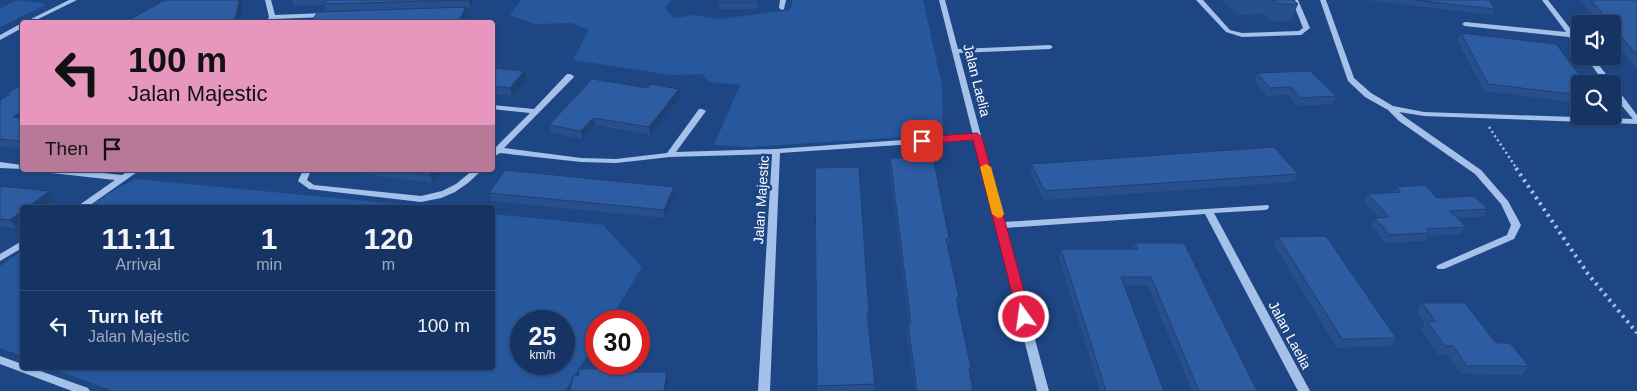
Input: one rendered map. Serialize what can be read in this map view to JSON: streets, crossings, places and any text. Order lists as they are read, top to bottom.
{
  "streets": {
    "street": ["Jalan Laelia", "Jalan Majestic"]
  },
  "crossings": [
    ["Jalan Laelia", "Jalan Majestic"]
  ],
  "page": {
    "turn": ["100 m", "Jalan Majestic"],
    "then": "Then",
    "eta": [
      "11:11",
      "Arrival",
      "1",
      "min",
      "120",
      "m"
    ],
    "list": [
      {
        "name": "Turn left",
        "note": "Jalan Majestic",
        "value": "100 m"
      }
    ],
    "speed": "25 km/h",
    "limit": "30"
  }
}
